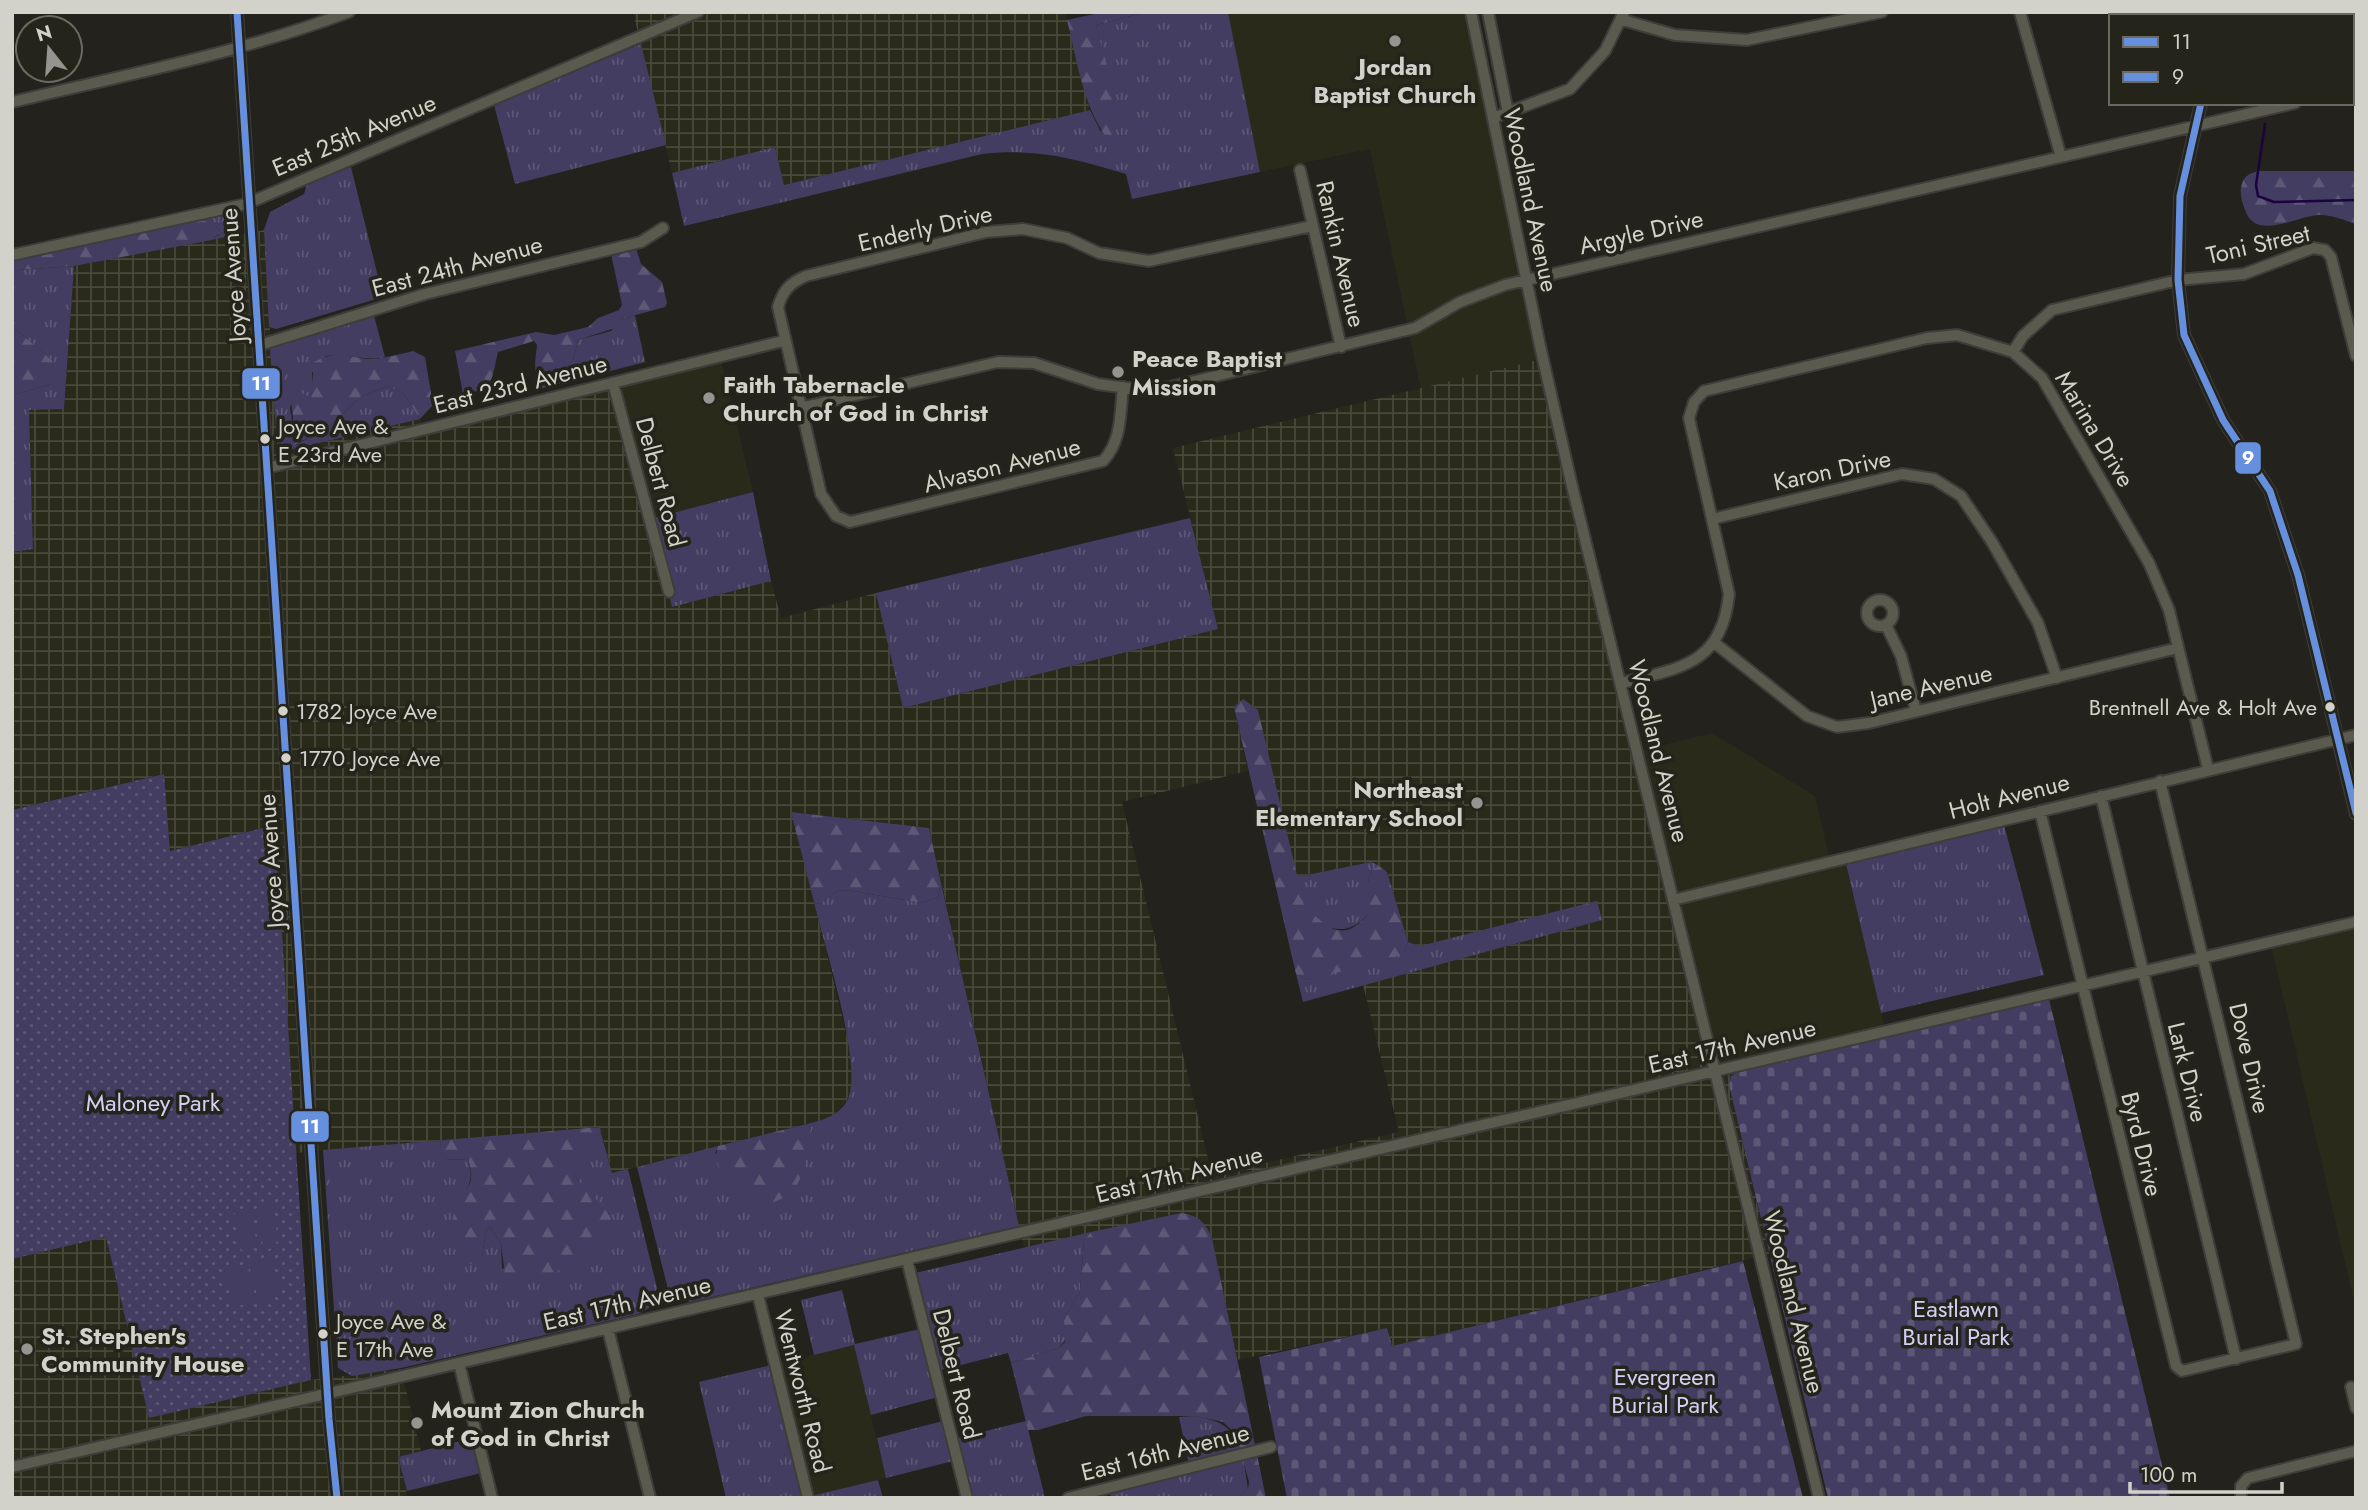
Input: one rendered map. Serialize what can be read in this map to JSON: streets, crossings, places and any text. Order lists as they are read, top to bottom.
{
  "streets": {
    "street": [
      "East 25th Avenue",
      "Woodland Avenue",
      "Enderly Drive",
      "Argyle Drive",
      "Toni Street",
      "Rankin Avenue",
      "East 24th Avenue",
      "Joyce Avenue",
      "East 23rd Avenue",
      "Marina Drive",
      "Alvason Avenue",
      "Karon Drive",
      "Delbert Road",
      "Jane Avenue",
      "Holt Avenue",
      "East 17th Avenue",
      "Dove Drive",
      "Lark Drive",
      "Byrd Drive",
      "Wentworth Road",
      "East 16th Avenue"
    ]
  },
  "crossings": [
    ["East 25th Avenue", "Joyce Avenue"],
    ["Woodland Avenue", "Argyle Drive"],
    ["Woodland Avenue", "Holt Avenue"],
    ["Woodland Avenue", "East 17th Avenue"],
    ["Enderly Drive", "Rankin Avenue"],
    ["Enderly Drive", "East 23rd Avenue"],
    ["Argyle Drive", "Rankin Avenue"],
    ["Argyle Drive", "Alvason Avenue"],
    ["Toni Street", "Marina Drive"],
    ["East 24th Avenue", "Joyce Avenue"],
    ["Joyce Avenue", "East 23rd Avenue"],
    ["Joyce Avenue", "East 17th Avenue"],
    ["East 23rd Avenue", "Delbert Road"],
    ["Marina Drive", "Karon Drive"],
    ["Marina Drive", "Jane Avenue"],
    ["Marina Drive", "Holt Avenue"],
    ["Karon Drive", "Jane Avenue"],
    ["Delbert Road", "East 17th Avenue"],
    ["Holt Avenue", "Dove Drive"],
    ["Holt Avenue", "Lark Drive"],
    ["Holt Avenue", "Byrd Drive"],
    ["East 17th Avenue", "Dove Drive"],
    ["East 17th Avenue", "Lark Drive"],
    ["East 17th Avenue", "Byrd Drive"],
    ["East 17th Avenue", "Wentworth Road"],
    ["Dove Drive", "Byrd Drive"],
    ["Lark Drive", "Byrd Drive"]
  ],
  "parks": ["Maloney Park", "Eastlawn Burial Park", "Evergreen Burial Park"],
  "places": [
    "Jordan Baptist Church",
    "Peace Baptist Mission",
    "Faith Tabernacle Church of God in Christ",
    "Joyce Ave & E 23rd Ave",
    "Brentnell Ave & Holt Ave",
    "1782 Joyce Ave",
    "1770 Joyce Ave",
    "Northeast Elementary School",
    "Joyce Ave & E 17th Ave",
    "St. Stephen's Community House",
    "Mount Zion Church of God in Christ"
  ],
  "lines": ["transit line 11", "transit line 9"],
  "legend": ["11", "9"],
  "scale_bar": "100 m",
  "north": "top"
}
